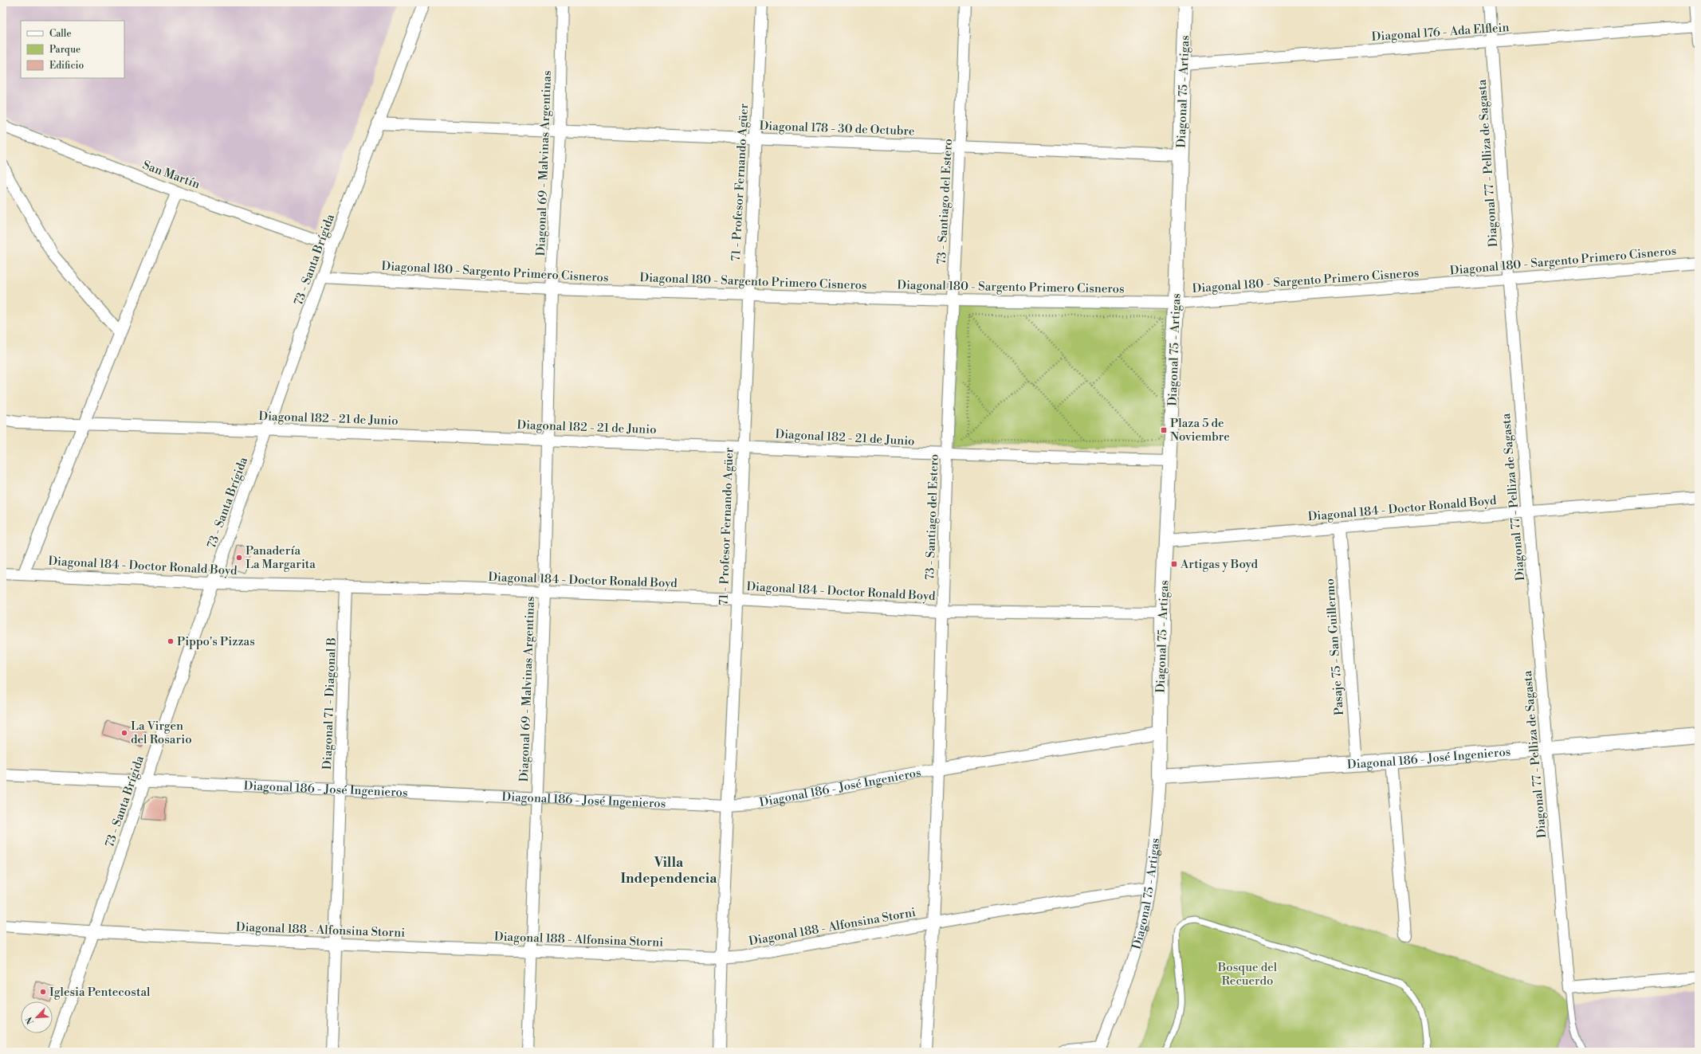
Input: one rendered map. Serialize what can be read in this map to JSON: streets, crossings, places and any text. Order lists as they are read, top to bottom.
{
  "streets": {
    "street": [
      "Diagonal 176 - Ada Elflein",
      "Diagonal 75 - Artigas",
      "Diagonal 178 - 30 de Octubre",
      "Diagonal 69 - Malvinas Argentinas",
      "Diagonal 77 - Pelliza de Sagasta",
      "San Martín",
      "71 - Profesor Fernando Agüer",
      "73 - Santiago del Estero",
      "73 - Santa Brígida",
      "Diagonal 180 - Sargento Primero Cisneros",
      "Diagonal 182 - 21 de Junio",
      "Diagonal 184 - Doctor Ronald Boyd",
      "Pasaje 75 - San Guillermo",
      "Diagonal 71 - Diagonal B",
      "Diagonal 186 - José Ingenieros",
      "Diagonal 188 - Alfonsina Storni"
    ]
  },
  "crossings": [
    ["Diagonal 176 - Ada Elflein", "Diagonal 75 - Artigas"],
    ["Diagonal 176 - Ada Elflein", "Diagonal 77 - Pelliza de Sagasta"],
    ["Diagonal 75 - Artigas", "Diagonal 178 - 30 de Octubre"],
    ["Diagonal 75 - Artigas", "Diagonal 180 - Sargento Primero Cisneros"],
    ["Diagonal 75 - Artigas", "Diagonal 182 - 21 de Junio"],
    ["Diagonal 75 - Artigas", "Diagonal 184 - Doctor Ronald Boyd"],
    ["Diagonal 75 - Artigas", "Diagonal 186 - José Ingenieros"],
    ["Diagonal 75 - Artigas", "Diagonal 188 - Alfonsina Storni"],
    ["Diagonal 178 - 30 de Octubre", "Diagonal 69 - Malvinas Argentinas"],
    ["Diagonal 178 - 30 de Octubre", "71 - Profesor Fernando Agüer"],
    ["Diagonal 178 - 30 de Octubre", "73 - Santiago del Estero"],
    ["Diagonal 178 - 30 de Octubre", "73 - Santa Brígida"],
    ["Diagonal 69 - Malvinas Argentinas", "Diagonal 180 - Sargento Primero Cisneros"],
    ["Diagonal 69 - Malvinas Argentinas", "Diagonal 182 - 21 de Junio"],
    ["Diagonal 69 - Malvinas Argentinas", "Diagonal 184 - Doctor Ronald Boyd"],
    ["Diagonal 69 - Malvinas Argentinas", "Diagonal 186 - José Ingenieros"],
    ["Diagonal 69 - Malvinas Argentinas", "Diagonal 188 - Alfonsina Storni"],
    ["Diagonal 77 - Pelliza de Sagasta", "Diagonal 180 - Sargento Primero Cisneros"],
    ["Diagonal 77 - Pelliza de Sagasta", "Diagonal 184 - Doctor Ronald Boyd"],
    ["Diagonal 77 - Pelliza de Sagasta", "Diagonal 186 - José Ingenieros"],
    ["San Martín", "73 - Santa Brígida"],
    ["71 - Profesor Fernando Agüer", "Diagonal 180 - Sargento Primero Cisneros"],
    ["71 - Profesor Fernando Agüer", "Diagonal 182 - 21 de Junio"],
    ["71 - Profesor Fernando Agüer", "Diagonal 184 - Doctor Ronald Boyd"],
    ["71 - Profesor Fernando Agüer", "Diagonal 186 - José Ingenieros"],
    ["71 - Profesor Fernando Agüer", "Diagonal 188 - Alfonsina Storni"],
    ["73 - Santiago del Estero", "Diagonal 180 - Sargento Primero Cisneros"],
    ["73 - Santiago del Estero", "Diagonal 182 - 21 de Junio"],
    ["73 - Santiago del Estero", "Diagonal 184 - Doctor Ronald Boyd"],
    ["73 - Santiago del Estero", "Diagonal 186 - José Ingenieros"],
    ["73 - Santiago del Estero", "Diagonal 188 - Alfonsina Storni"],
    ["73 - Santa Brígida", "Diagonal 180 - Sargento Primero Cisneros"],
    ["73 - Santa Brígida", "Diagonal 182 - 21 de Junio"],
    ["73 - Santa Brígida", "Diagonal 184 - Doctor Ronald Boyd"],
    ["73 - Santa Brígida", "Diagonal 186 - José Ingenieros"],
    ["73 - Santa Brígida", "Diagonal 188 - Alfonsina Storni"],
    ["Diagonal 184 - Doctor Ronald Boyd", "Pasaje 75 - San Guillermo"],
    ["Diagonal 184 - Doctor Ronald Boyd", "Diagonal 71 - Diagonal B"],
    ["Pasaje 75 - San Guillermo", "Diagonal 186 - José Ingenieros"],
    ["Diagonal 71 - Diagonal B", "Diagonal 186 - José Ingenieros"],
    ["Diagonal 71 - Diagonal B", "Diagonal 188 - Alfonsina Storni"]
  ],
  "districts": ["Villa Independencia"],
  "parks": ["Bosque del Recuerdo"],
  "places": {
    "transit": ["Plaza 5 de Noviembre", "Artigas y Boyd"],
    "other": [
      "Panadería La Margarita",
      "Pippo's Pizzas",
      "La Virgen del Rosario",
      "Iglesia Pentecostal"
    ]
  },
  "legend": ["Calle", "Parque", "Edificio"],
  "north": "bottom left"
}
